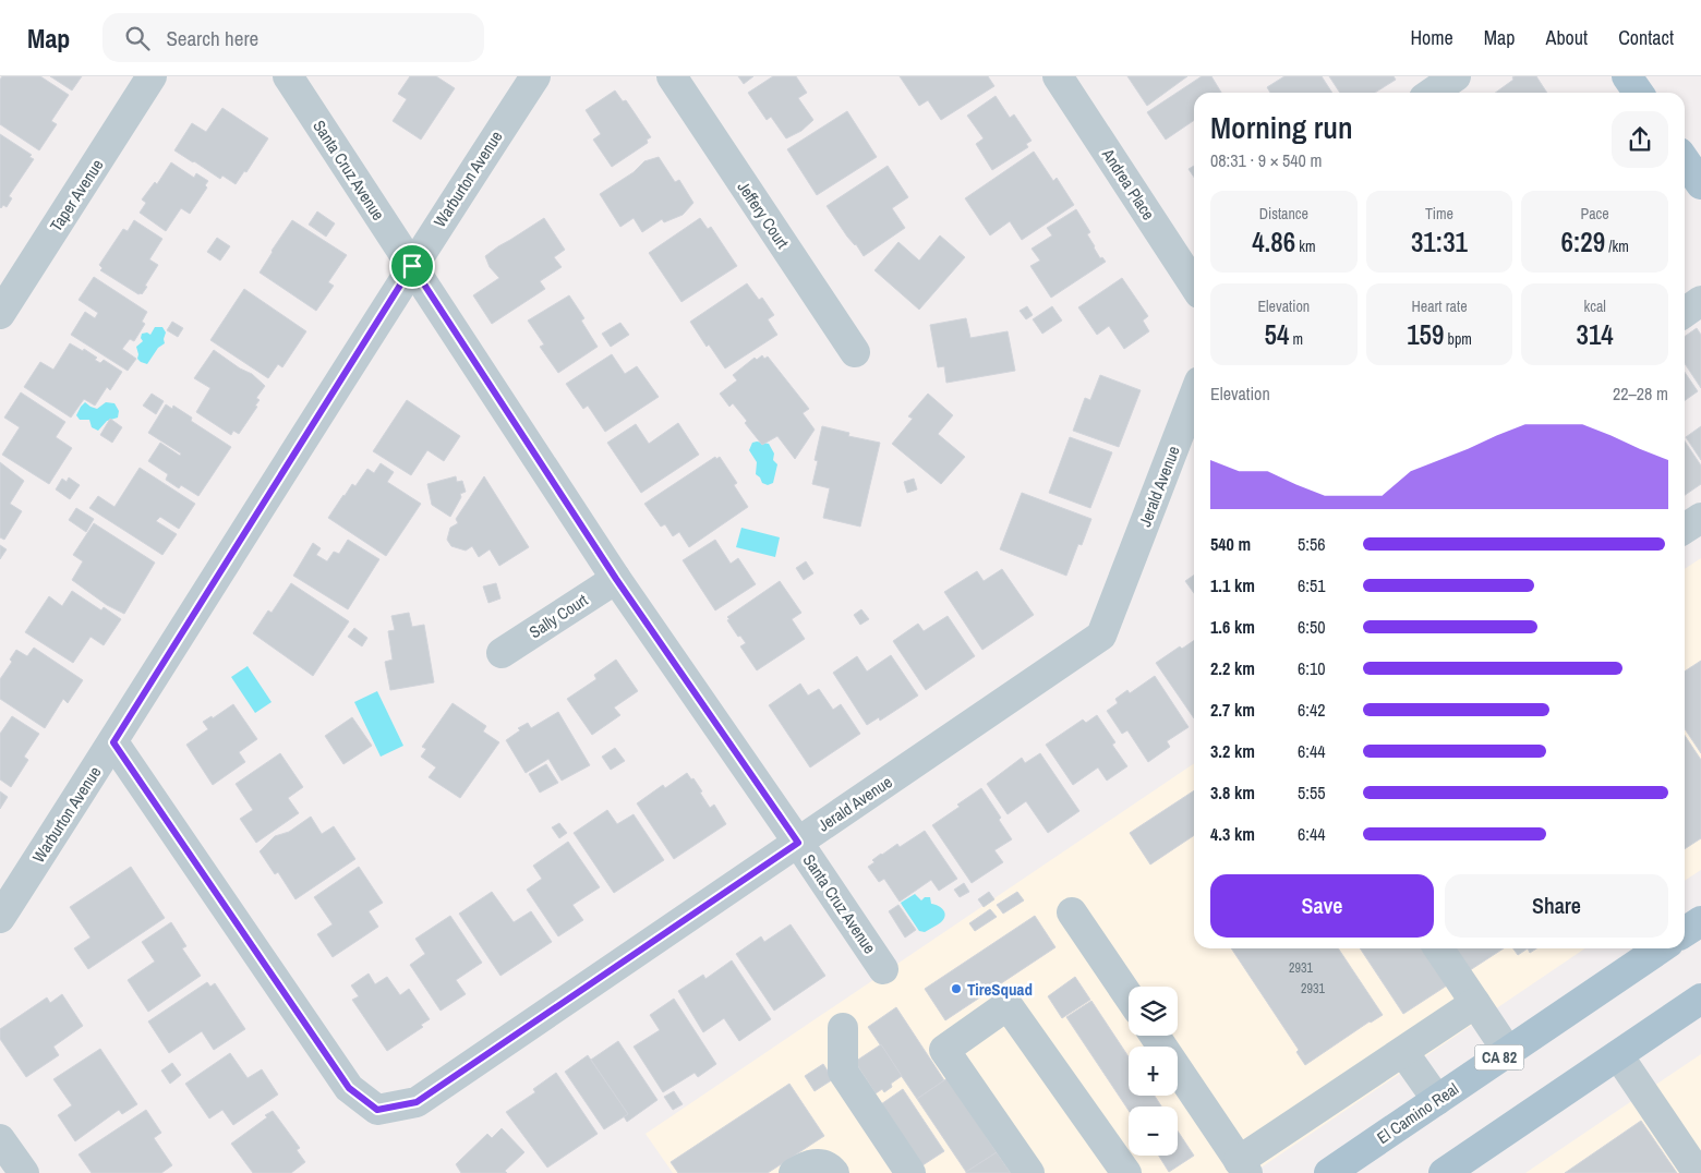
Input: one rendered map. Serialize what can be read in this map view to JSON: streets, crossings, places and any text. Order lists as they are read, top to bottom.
{
  "streets": {
    "main road": ["CA 82", "El Camino Real"],
    "street": [
      "Santa Cruz Avenue",
      "Warburton Avenue",
      "Andrea Place",
      "Taper Avenue",
      "Jeffery Court",
      "Jerald Avenue",
      "Sally Court"
    ]
  },
  "crossings": [
    ["Santa Cruz Avenue", "Warburton Avenue"],
    ["Santa Cruz Avenue", "Jerald Avenue"],
    ["Santa Cruz Avenue", "Sally Court"],
    ["Warburton Avenue", "Jerald Avenue"]
  ],
  "places": ["TireSquad"],
  "house_numbers": ["2931", "2931"],
  "page": {
    "header": "Map",
    "search": "Search here",
    "nav": [
      "Home",
      "Map",
      "About",
      "Contact"
    ],
    "heading": ["Morning run", "08:31 · 9 × 540 m"],
    "stats": [
      ["Distance", "4.86 km"],
      ["Time", "31:31"],
      ["Pace", "6:29 /km"],
      ["Elevation", "54 m"],
      ["Heart rate", "159 bpm"],
      ["kcal", "314"]
    ],
    "chart": ["Elevation", "22–28 m"],
    "list": [
      {
        "name": "540 m",
        "note": "5:56"
      },
      {
        "name": "1.1 km",
        "note": "6:51"
      },
      {
        "name": "1.6 km",
        "note": "6:50"
      },
      {
        "name": "2.2 km",
        "note": "6:10"
      },
      {
        "name": "2.7 km",
        "note": "6:42"
      },
      {
        "name": "3.2 km",
        "note": "6:44"
      },
      {
        "name": "3.8 km",
        "note": "5:55"
      },
      {
        "name": "4.3 km",
        "note": "6:44"
      }
    ],
    "buttons": ["Save", "Share"],
    "map_buttons": ["+", "−"]
  }
}
